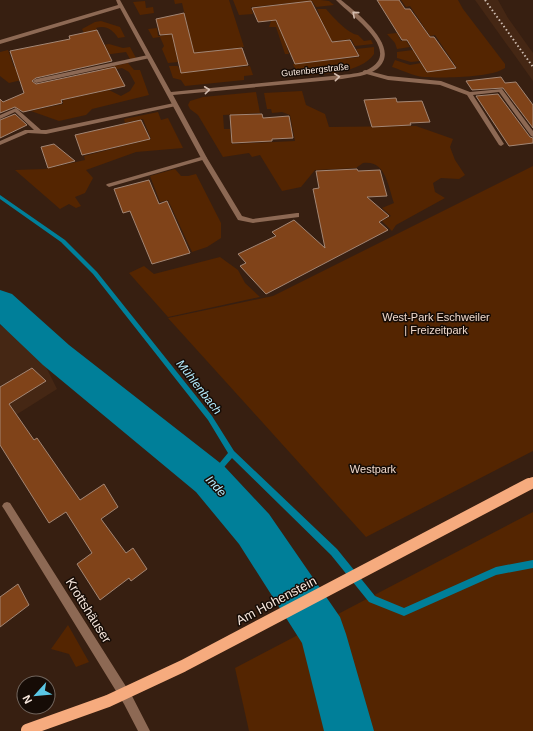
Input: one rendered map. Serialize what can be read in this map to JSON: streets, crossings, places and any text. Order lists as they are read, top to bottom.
{
  "streets": {
    "main road": ["Am Hohenstein"],
    "street": ["Gutenbergstraße", "Krottshäuser"]
  },
  "water": ["Mühlenbach", "Inde"],
  "parks": ["West-Park Eschweiler | Freizeitpark", "Westpark"],
  "north": "bottom left"
}
